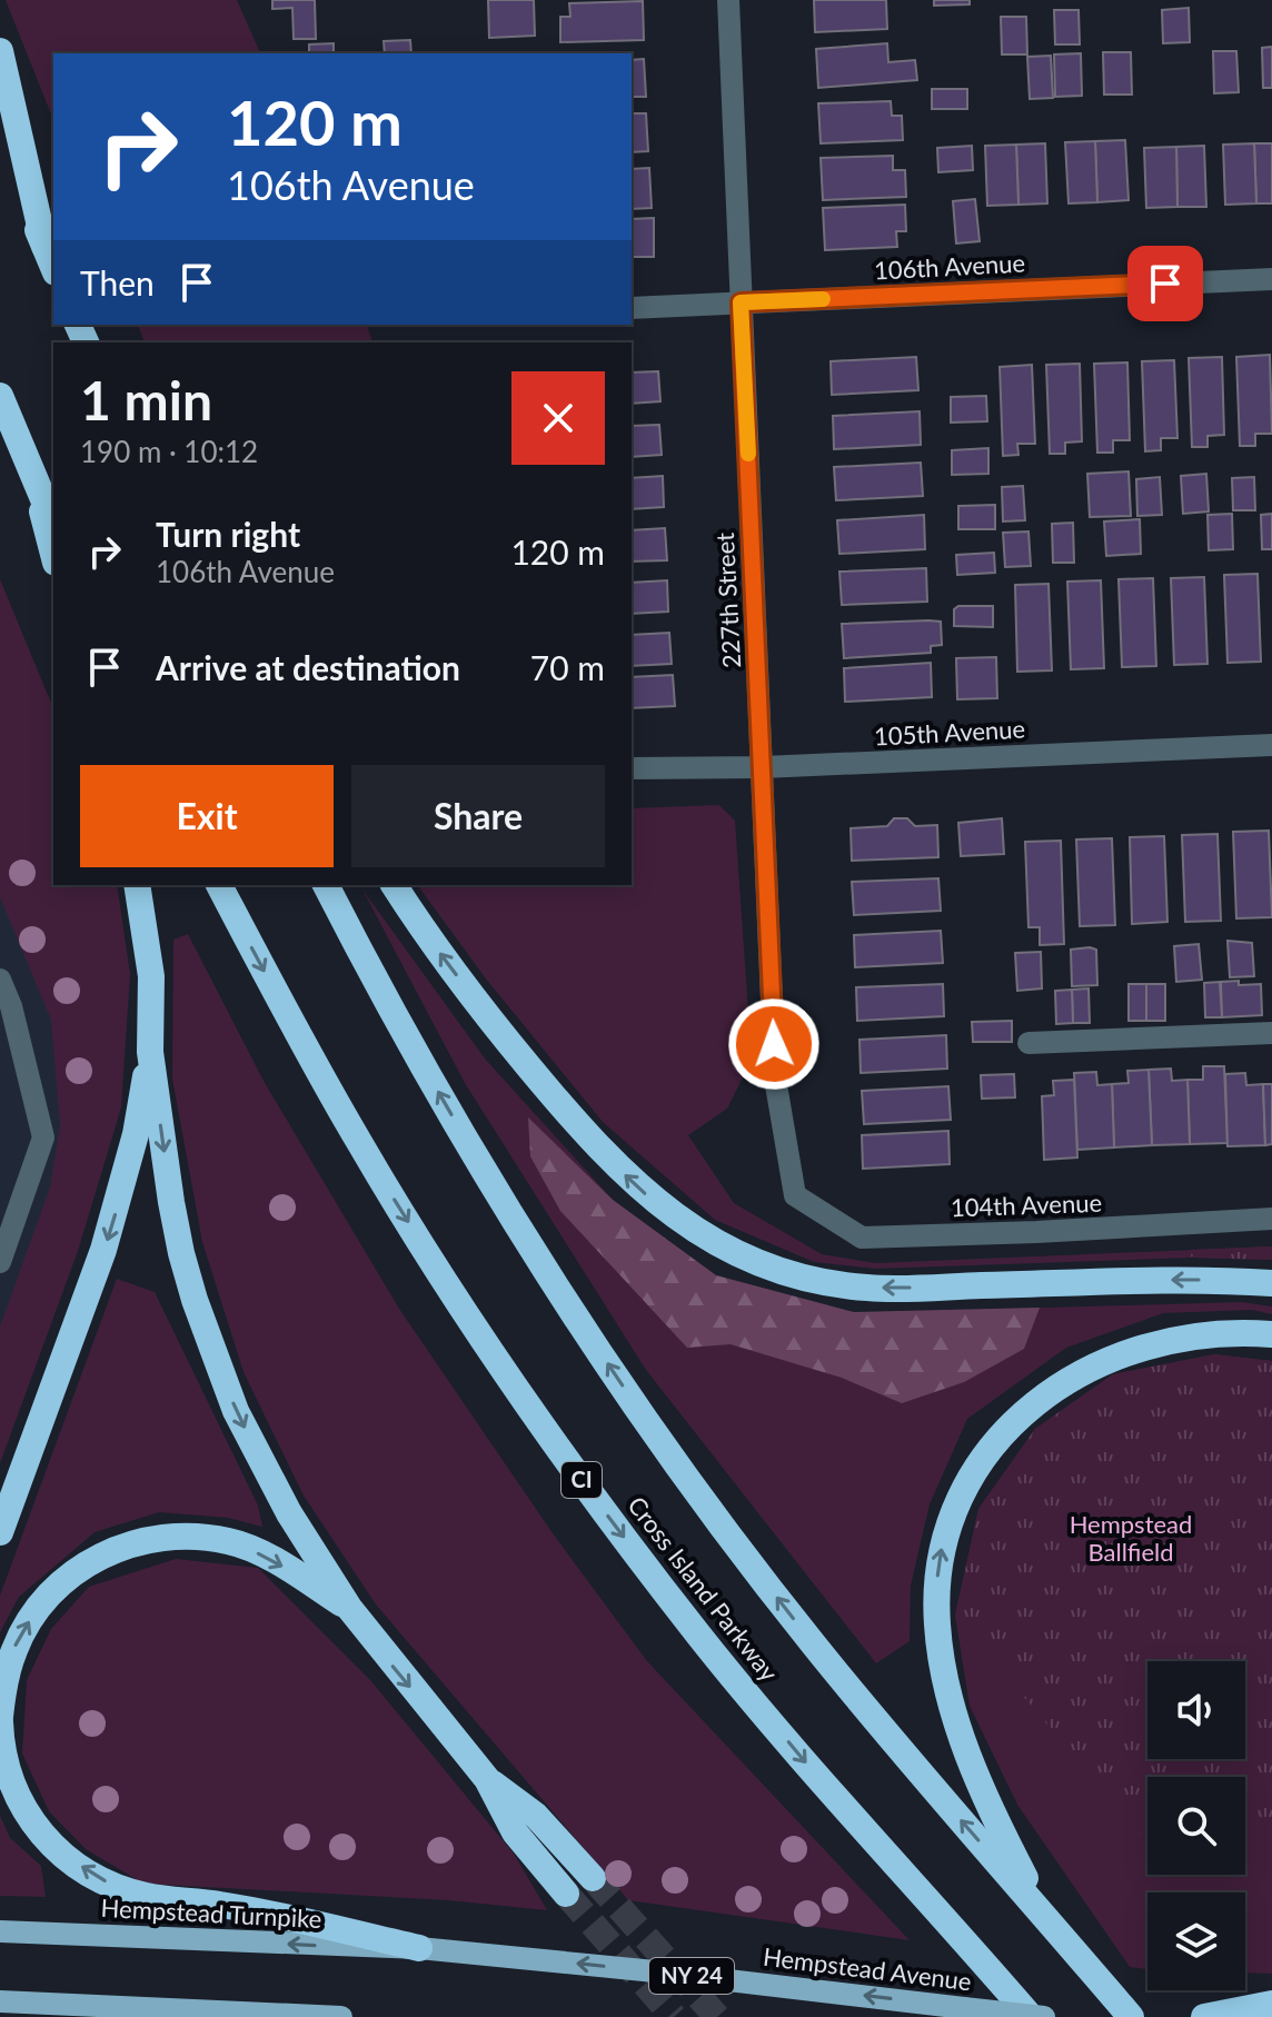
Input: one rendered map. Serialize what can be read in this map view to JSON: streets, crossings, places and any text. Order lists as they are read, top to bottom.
{
  "streets": {
    "highway": ["CI", "Cross Island Parkway"],
    "main road": ["Hempstead Turnpike", "Hempstead Avenue", "NY 24"],
    "street": [
      "106th Avenue",
      "227th Street",
      "105th Avenue",
      "104th Avenue"
    ]
  },
  "crossings": [
    ["106th Avenue", "227th Street"],
    ["227th Street", "105th Avenue"],
    ["227th Street", "104th Avenue"],
    ["Hempstead Turnpike", "Hempstead Avenue"]
  ],
  "one_way": ["Hempstead Avenue"],
  "parks": ["Hempstead Ballfield"],
  "page": {
    "turn": ["120 m", "106th Avenue"],
    "then": "Then",
    "heading": ["1 min", "190 m · 10:12"],
    "list": [
      {
        "name": "Turn right",
        "note": "106th Avenue",
        "value": "120 m"
      },
      {
        "name": "Arrive at destination",
        "value": "70 m"
      }
    ],
    "buttons": ["Exit", "Share"]
  }
}
